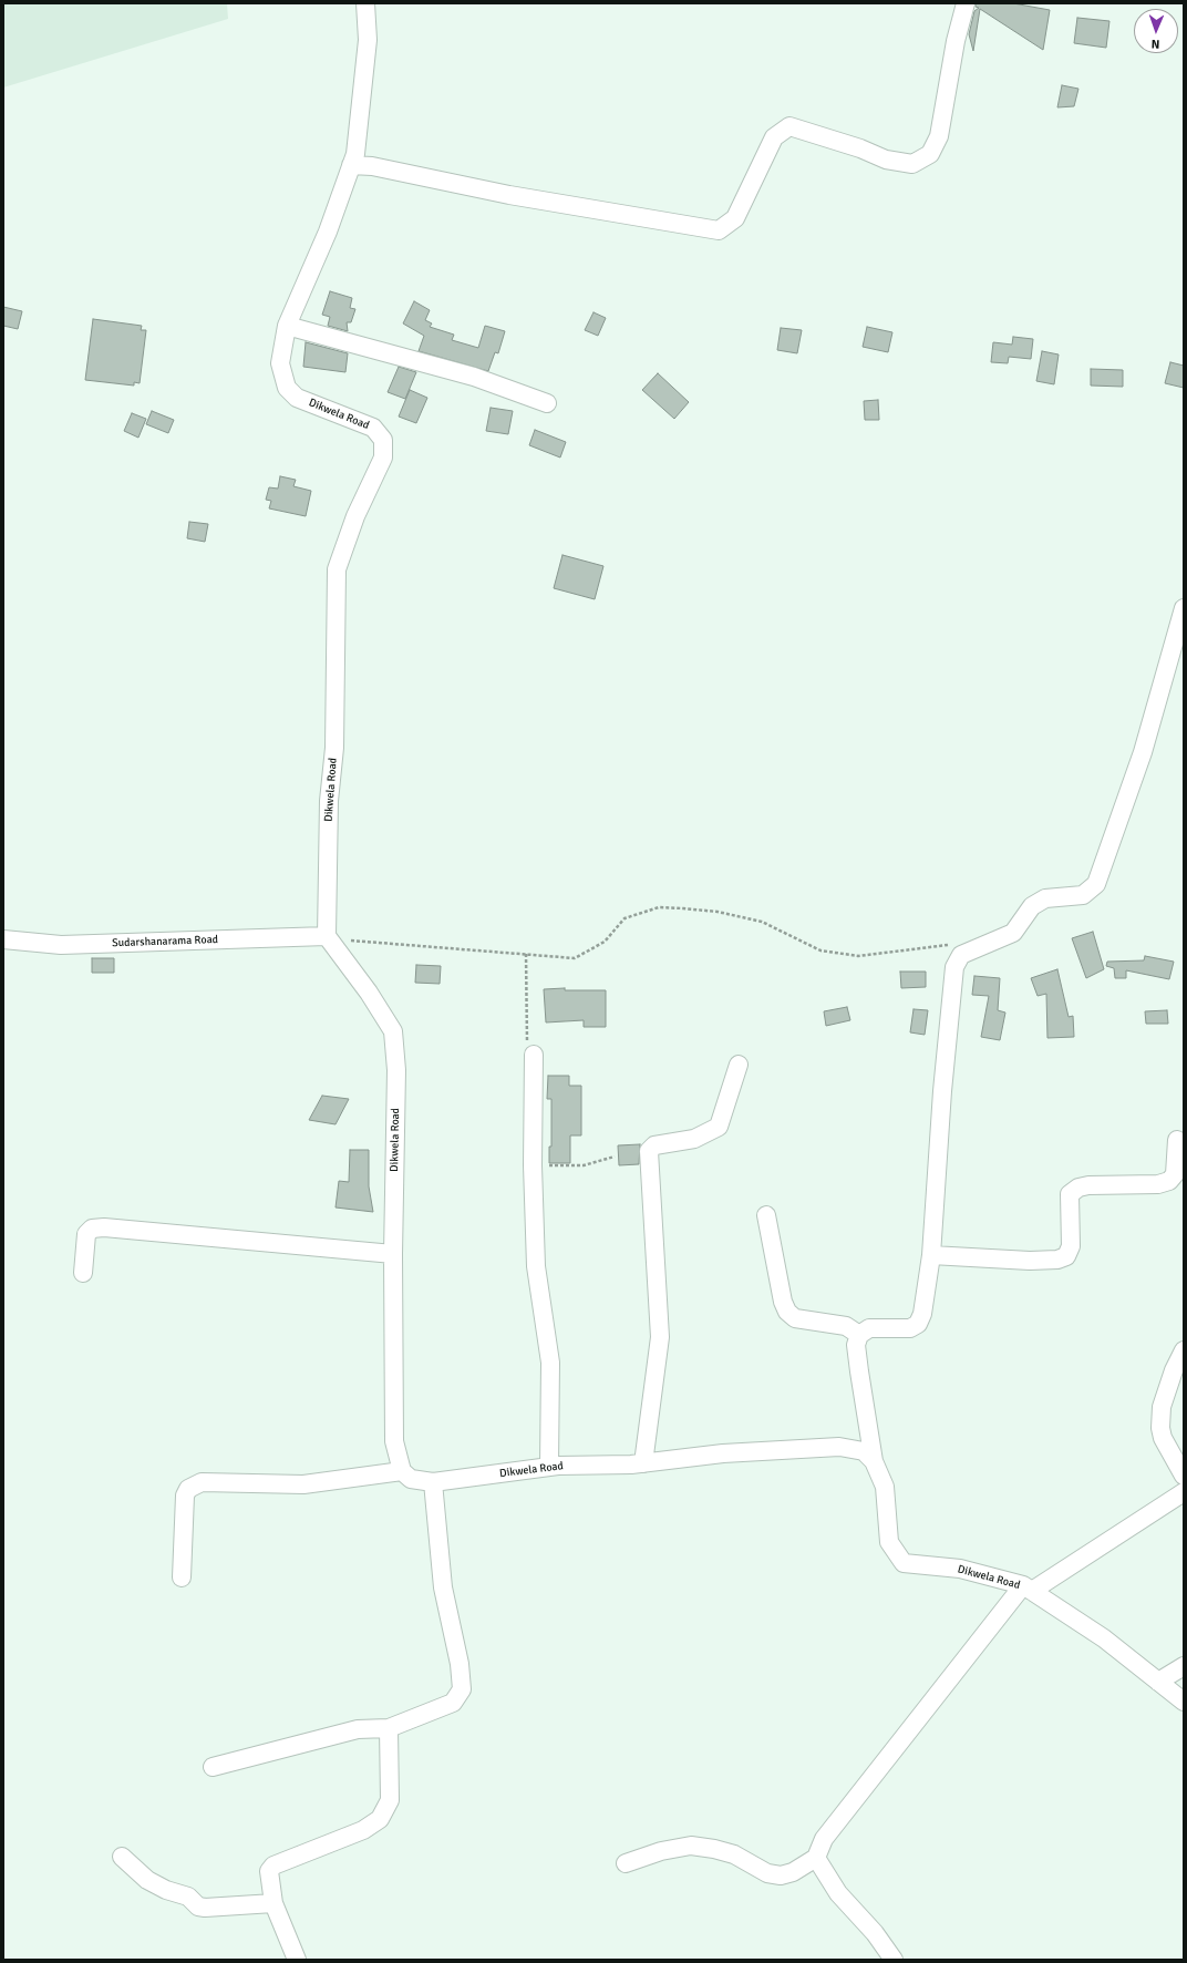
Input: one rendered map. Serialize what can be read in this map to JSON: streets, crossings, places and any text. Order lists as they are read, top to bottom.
{
  "streets": {
    "street": ["Dikwela Road", "Sudarshanarama Road"]
  },
  "crossings": [
    ["Dikwela Road", "Sudarshanarama Road"]
  ],
  "north": "bottom"
}
